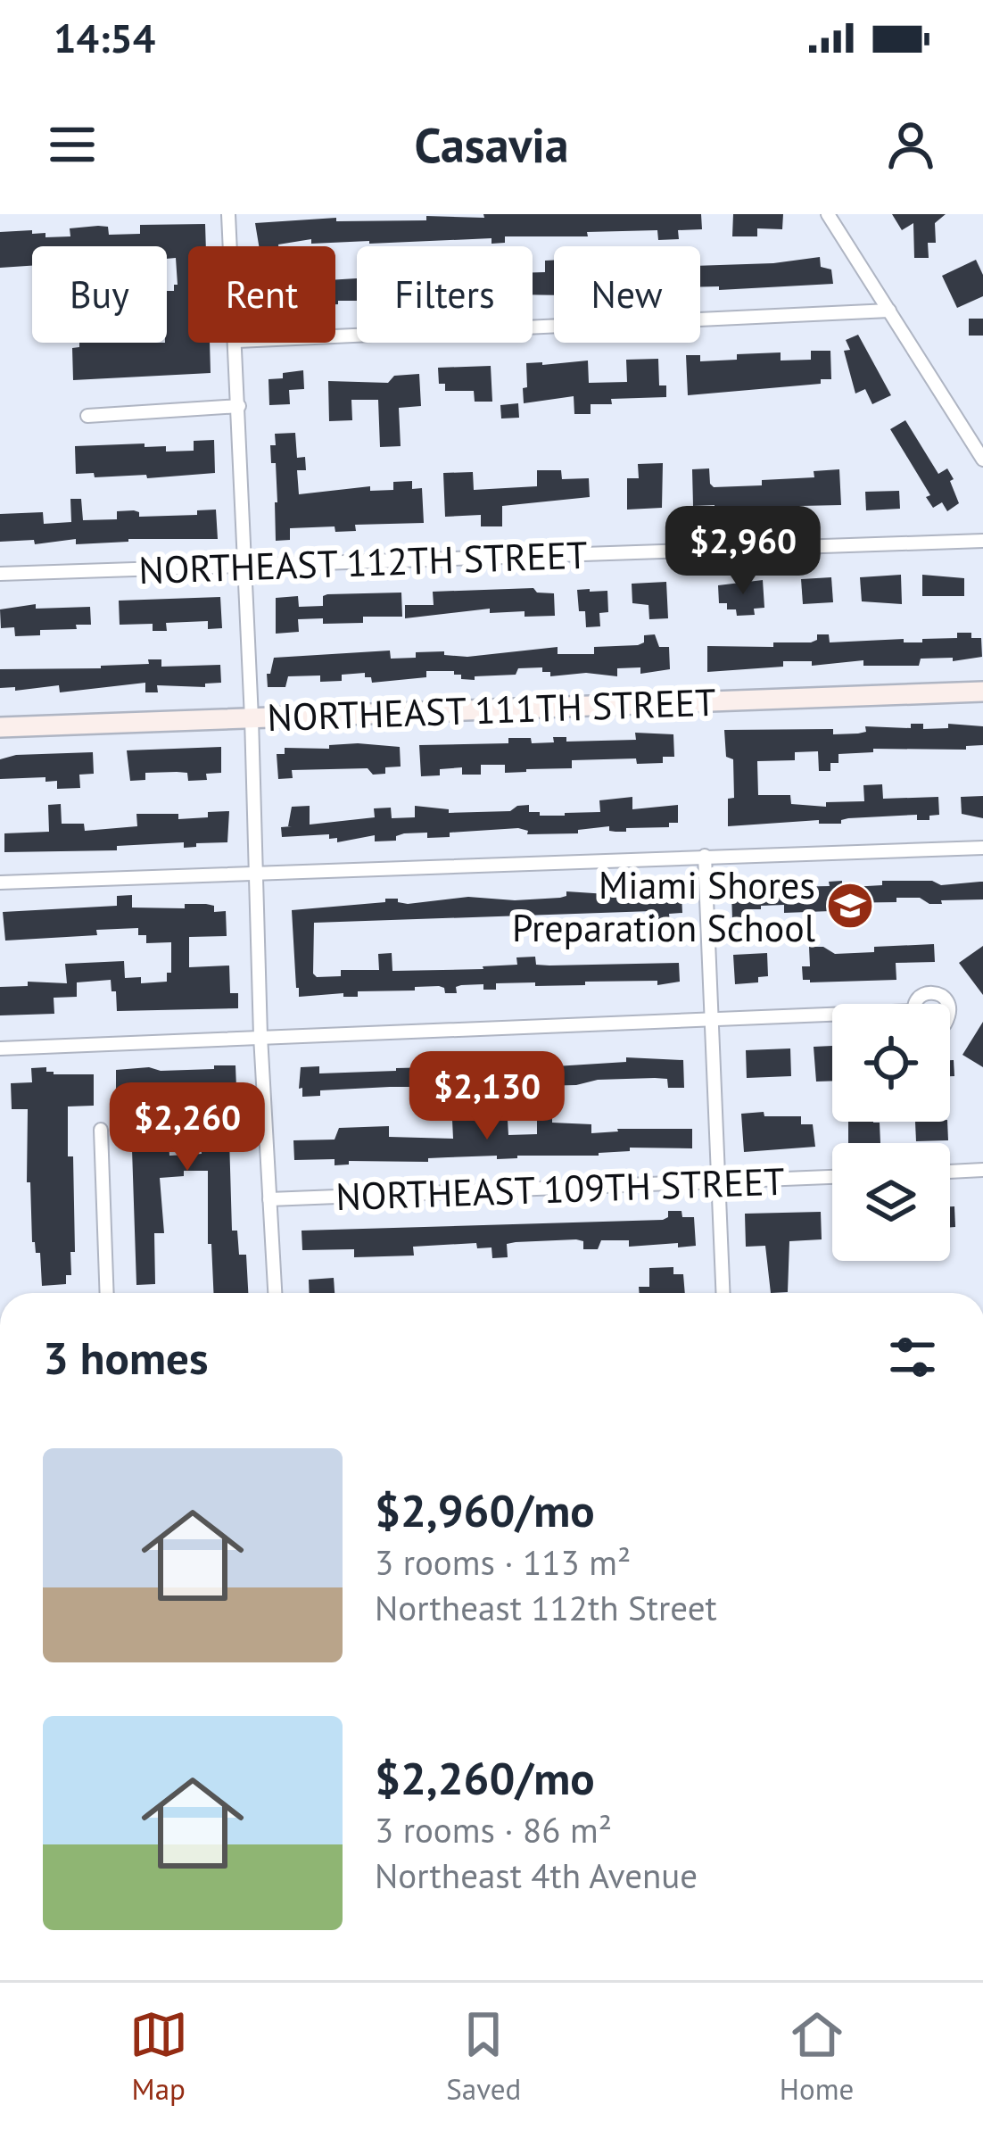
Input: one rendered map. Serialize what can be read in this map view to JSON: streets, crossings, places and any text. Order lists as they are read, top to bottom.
{
  "streets": {
    "street": ["NORTHEAST 112TH STREET", "NORTHEAST 111TH STREET", "NORTHEAST 109TH STREET"]
  },
  "places": {
    "school or university": ["Miami Shores Preparation School"]
  },
  "page": {
    "status": "14:54",
    "header": "Casavia",
    "chip": [
      "Buy",
      "Rent",
      "Filters",
      "New"
    ],
    "price": ["$2,960", "$2,130", "$2,260"],
    "heading": "3 homes",
    "list": [
      {
        "name": "$2,960/mo",
        "note": "3 rooms · 113 m² · Northeast 112th Street"
      },
      {
        "name": "$2,260/mo",
        "note": "3 rooms · 86 m² · Northeast 4th Avenue"
      }
    ],
    "tabs": ["Map", "Saved", "Home"]
  }
}
